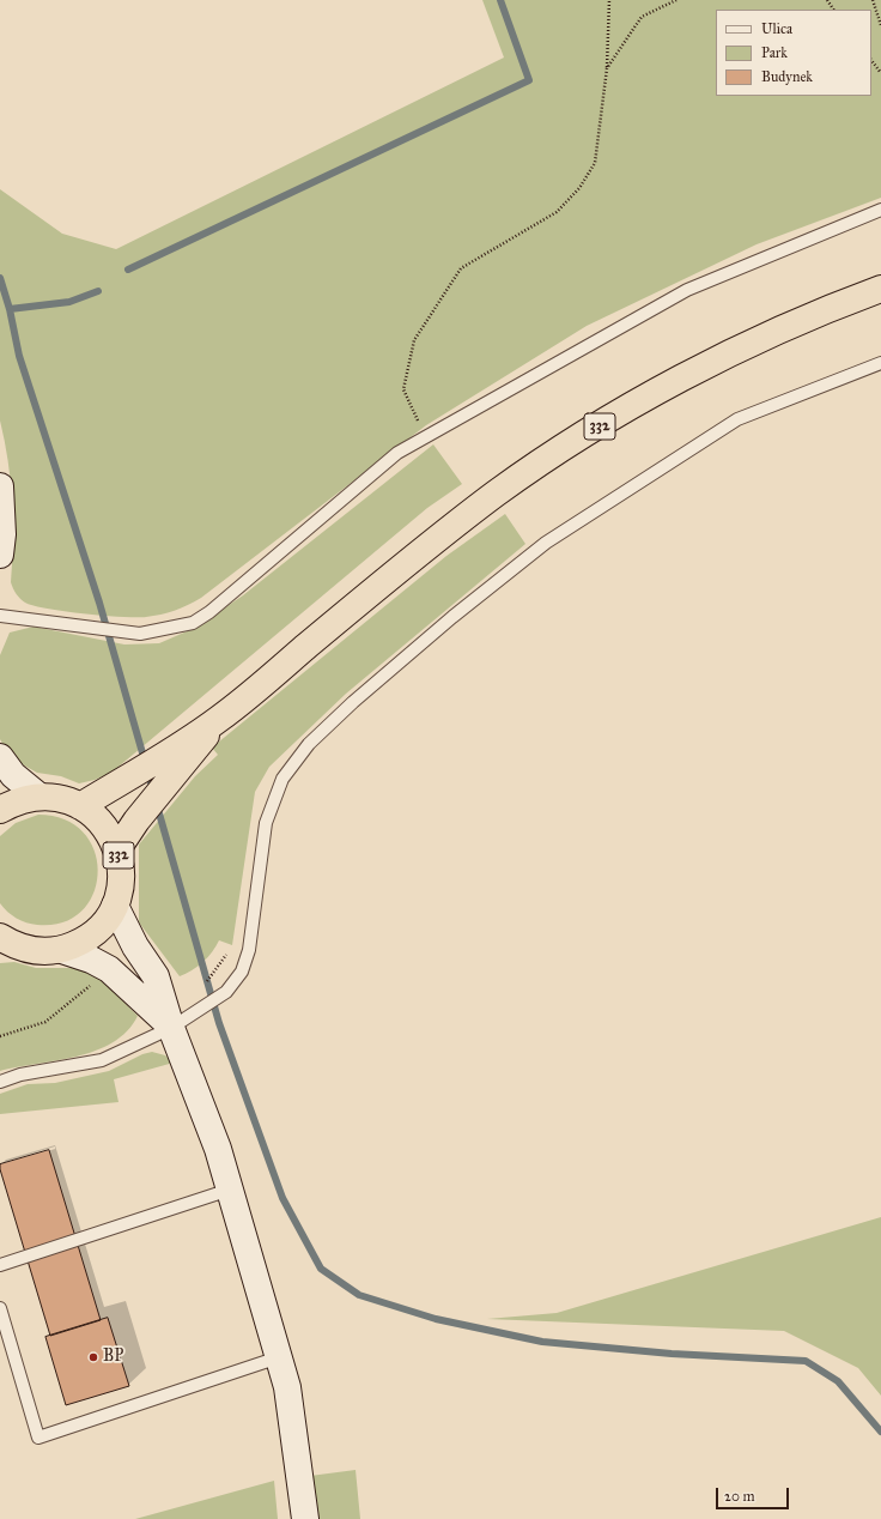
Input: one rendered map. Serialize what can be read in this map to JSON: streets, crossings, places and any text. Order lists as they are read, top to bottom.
{
  "streets": {
    "highway": ["332"]
  },
  "places": ["BP"],
  "legend": ["Ulica", "Park", "Budynek"],
  "scale_bar": "20 m"
}
